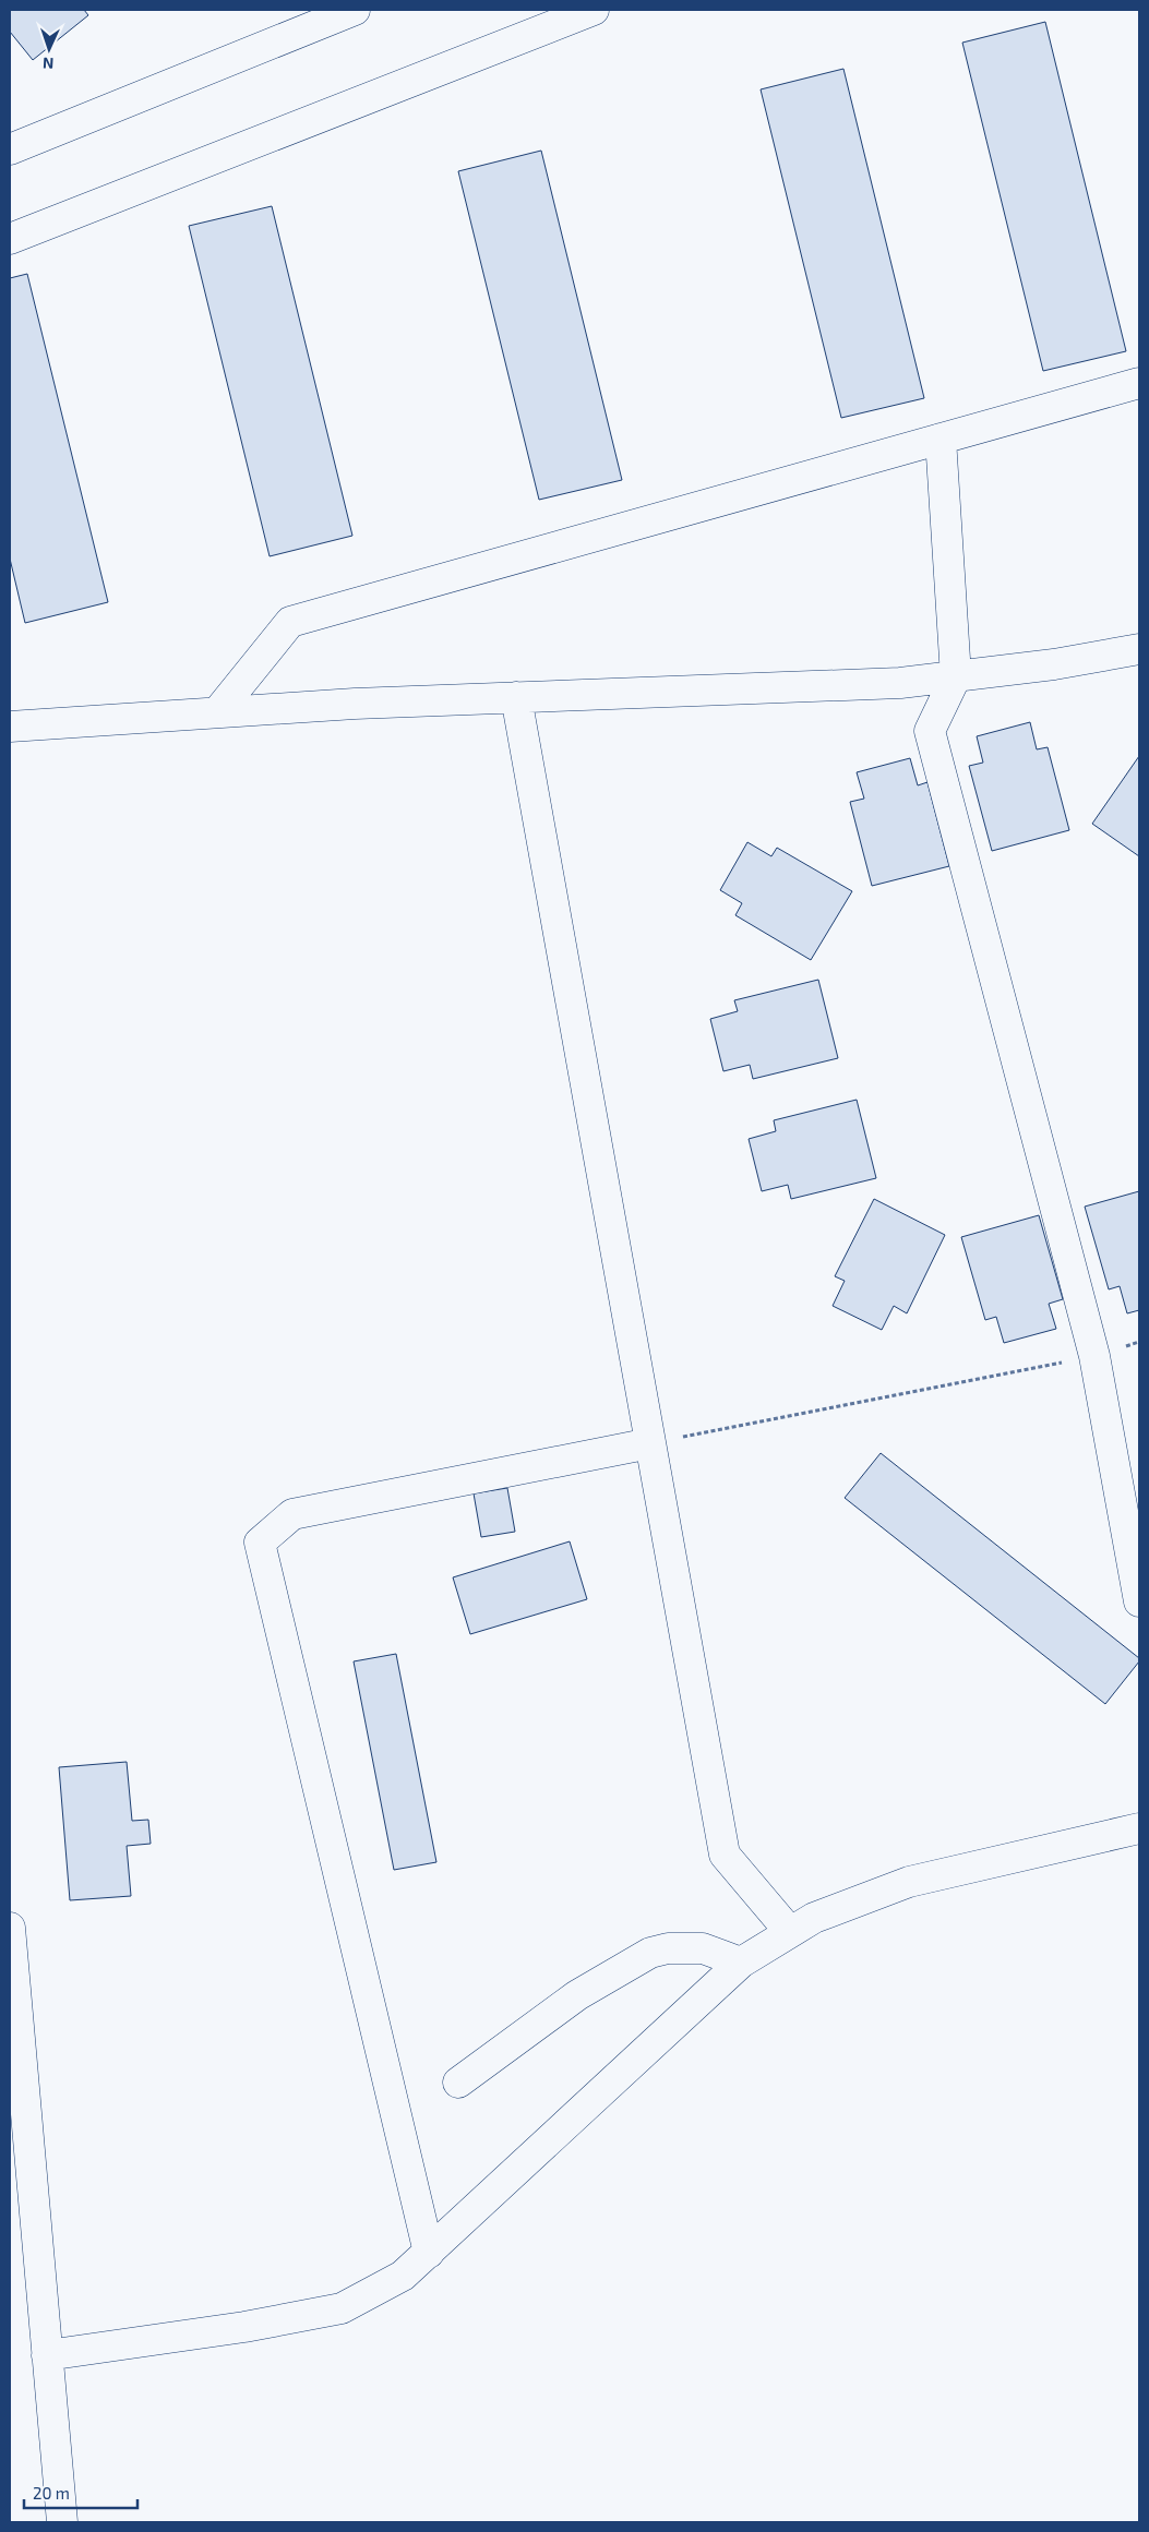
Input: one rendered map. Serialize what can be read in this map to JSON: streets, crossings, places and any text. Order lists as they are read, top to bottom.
{
  "scale_bar": "20 m",
  "north": "bottom"
}
